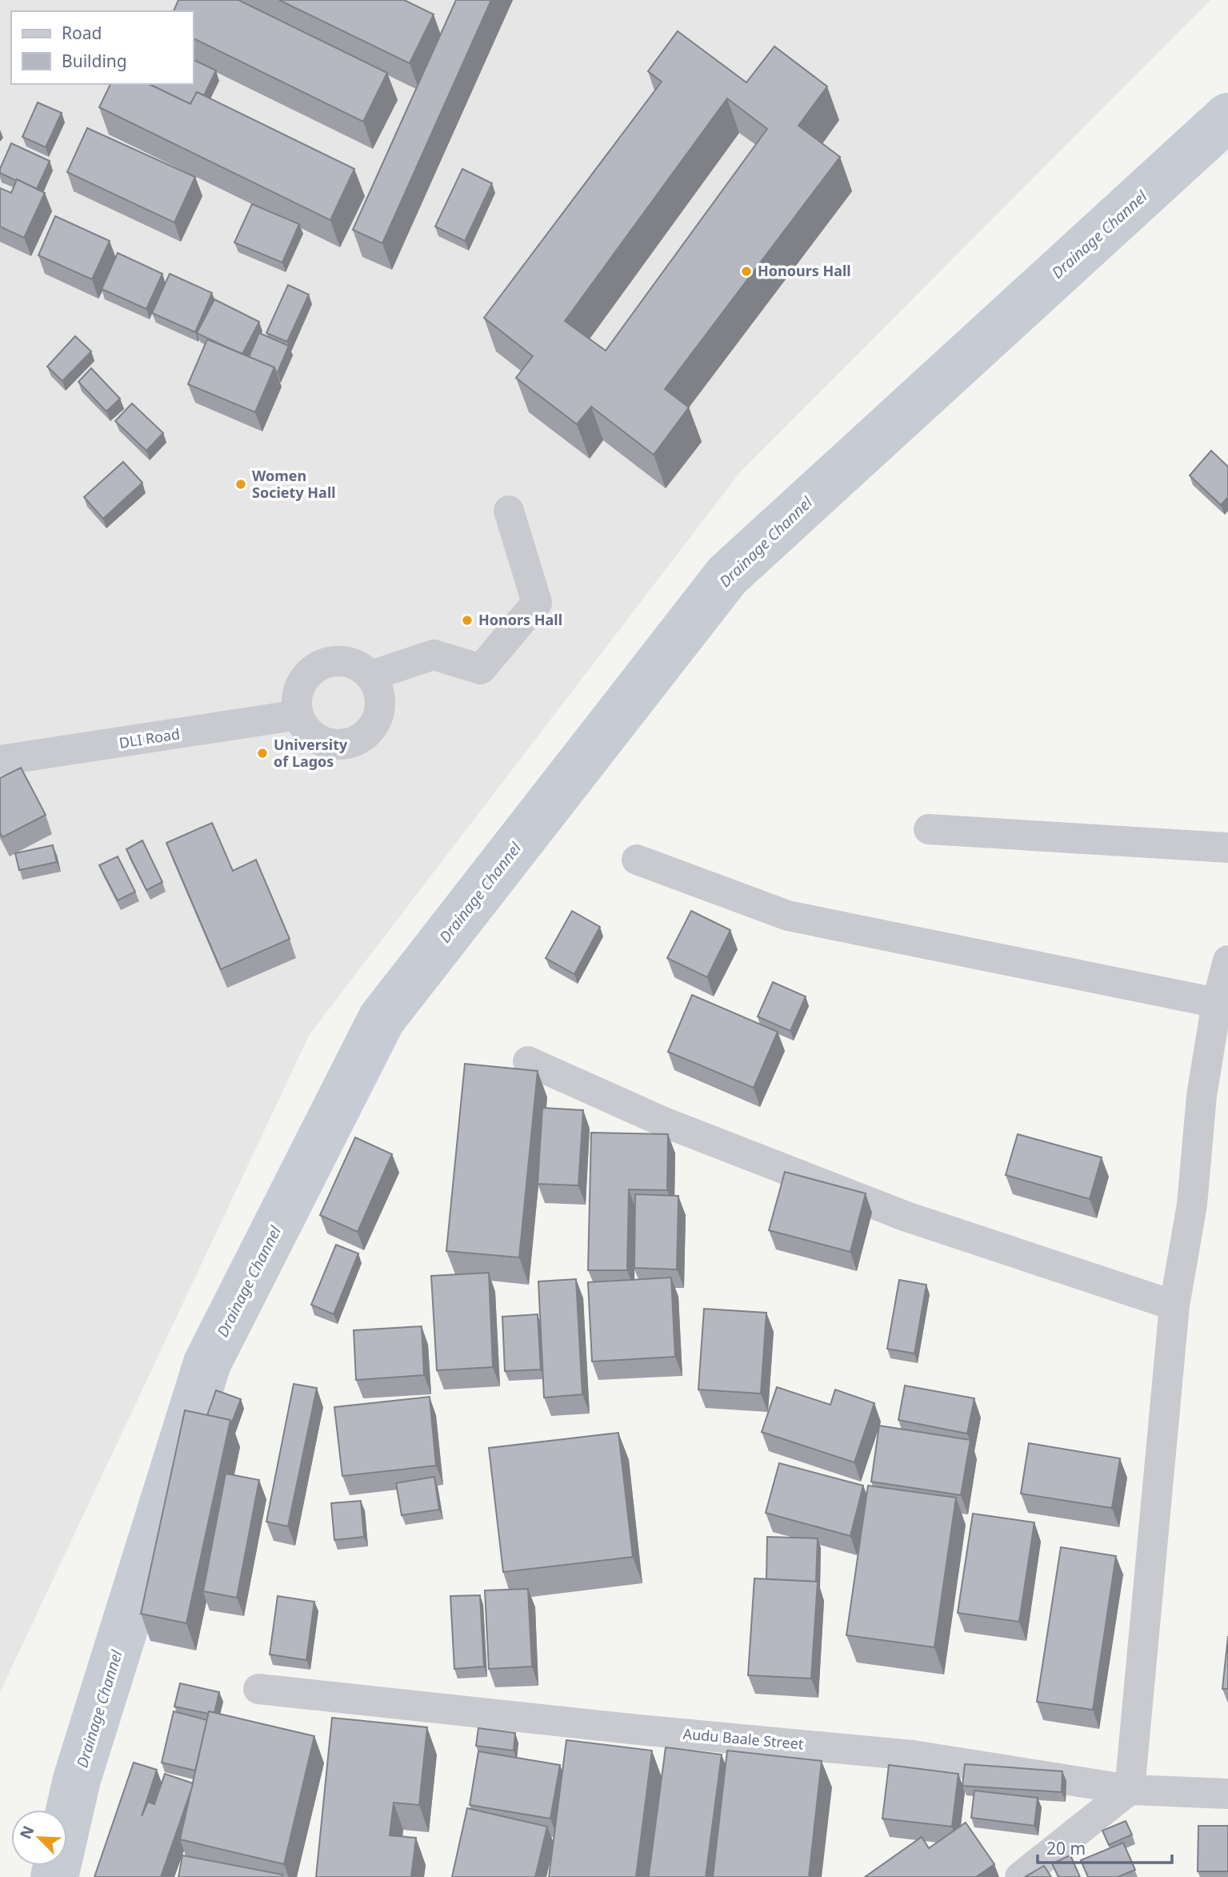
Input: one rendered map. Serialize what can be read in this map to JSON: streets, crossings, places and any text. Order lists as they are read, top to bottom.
{
  "streets": {
    "street": ["DLI Road", "Audu Baale Street"]
  },
  "water": ["Drainage Channel"],
  "places": [
    "Honours Hall",
    "Women Society Hall",
    "Honors Hall",
    "University of Lagos"
  ],
  "legend": ["Road", "Building"],
  "scale_bar": "20 m",
  "north": "top left"
}
